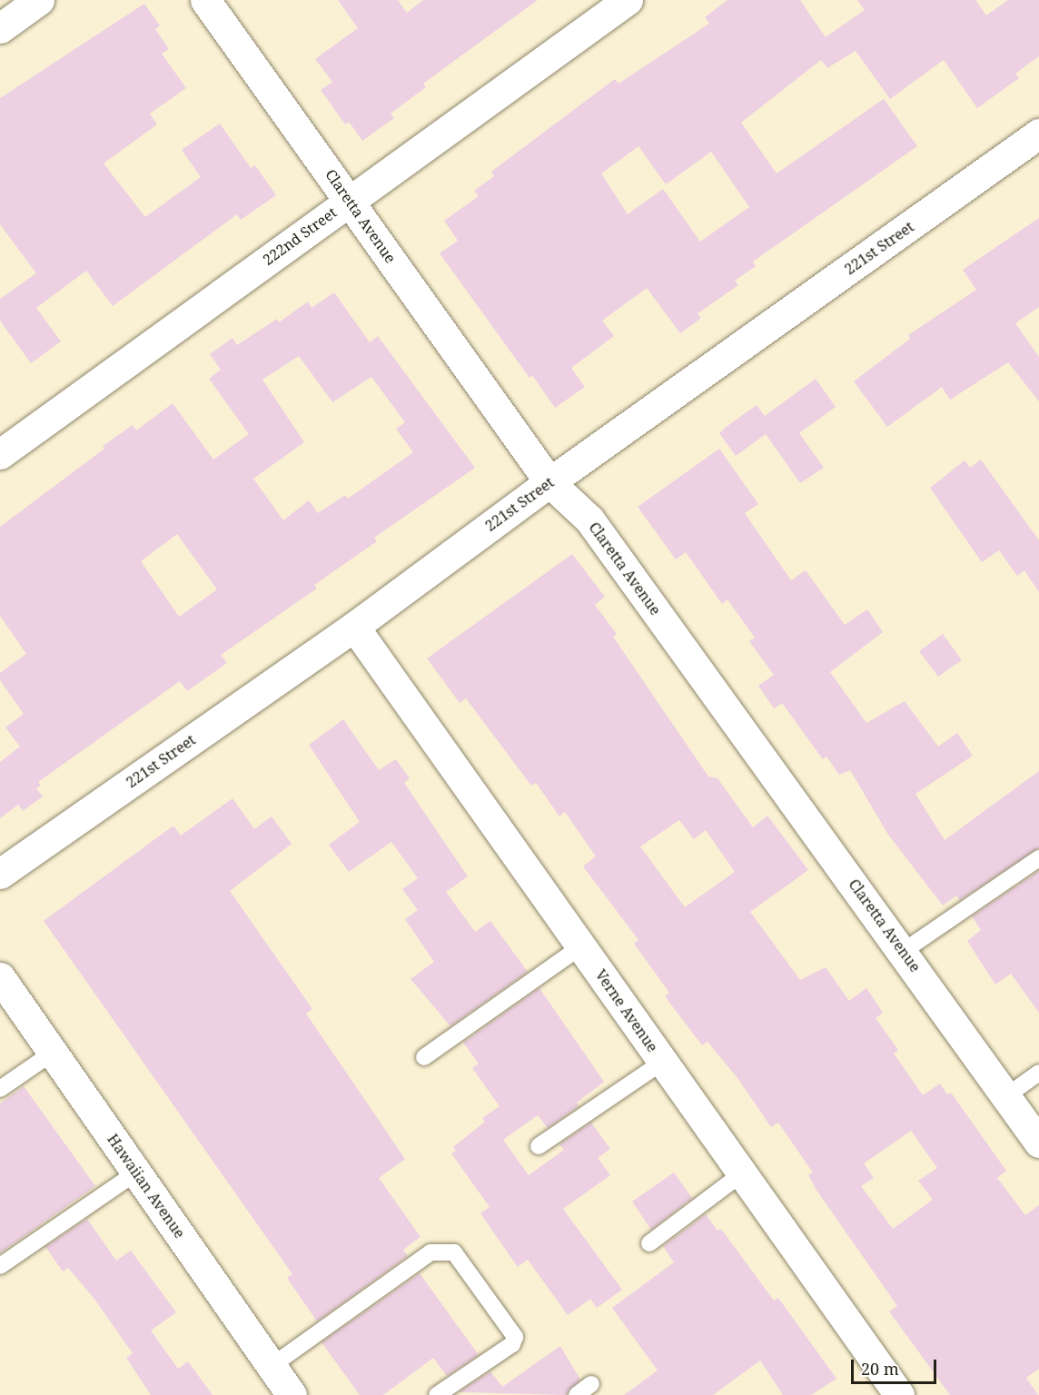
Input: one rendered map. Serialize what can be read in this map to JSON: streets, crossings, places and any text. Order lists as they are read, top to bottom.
{
  "streets": {
    "street": [
      "Claretta Avenue",
      "222nd Street",
      "221st Street",
      "Verne Avenue",
      "Hawaiian Avenue"
    ]
  },
  "crossings": [
    ["Claretta Avenue", "222nd Street"],
    ["Claretta Avenue", "221st Street"],
    ["221st Street", "Verne Avenue"]
  ],
  "scale_bar": "20 m"
}
